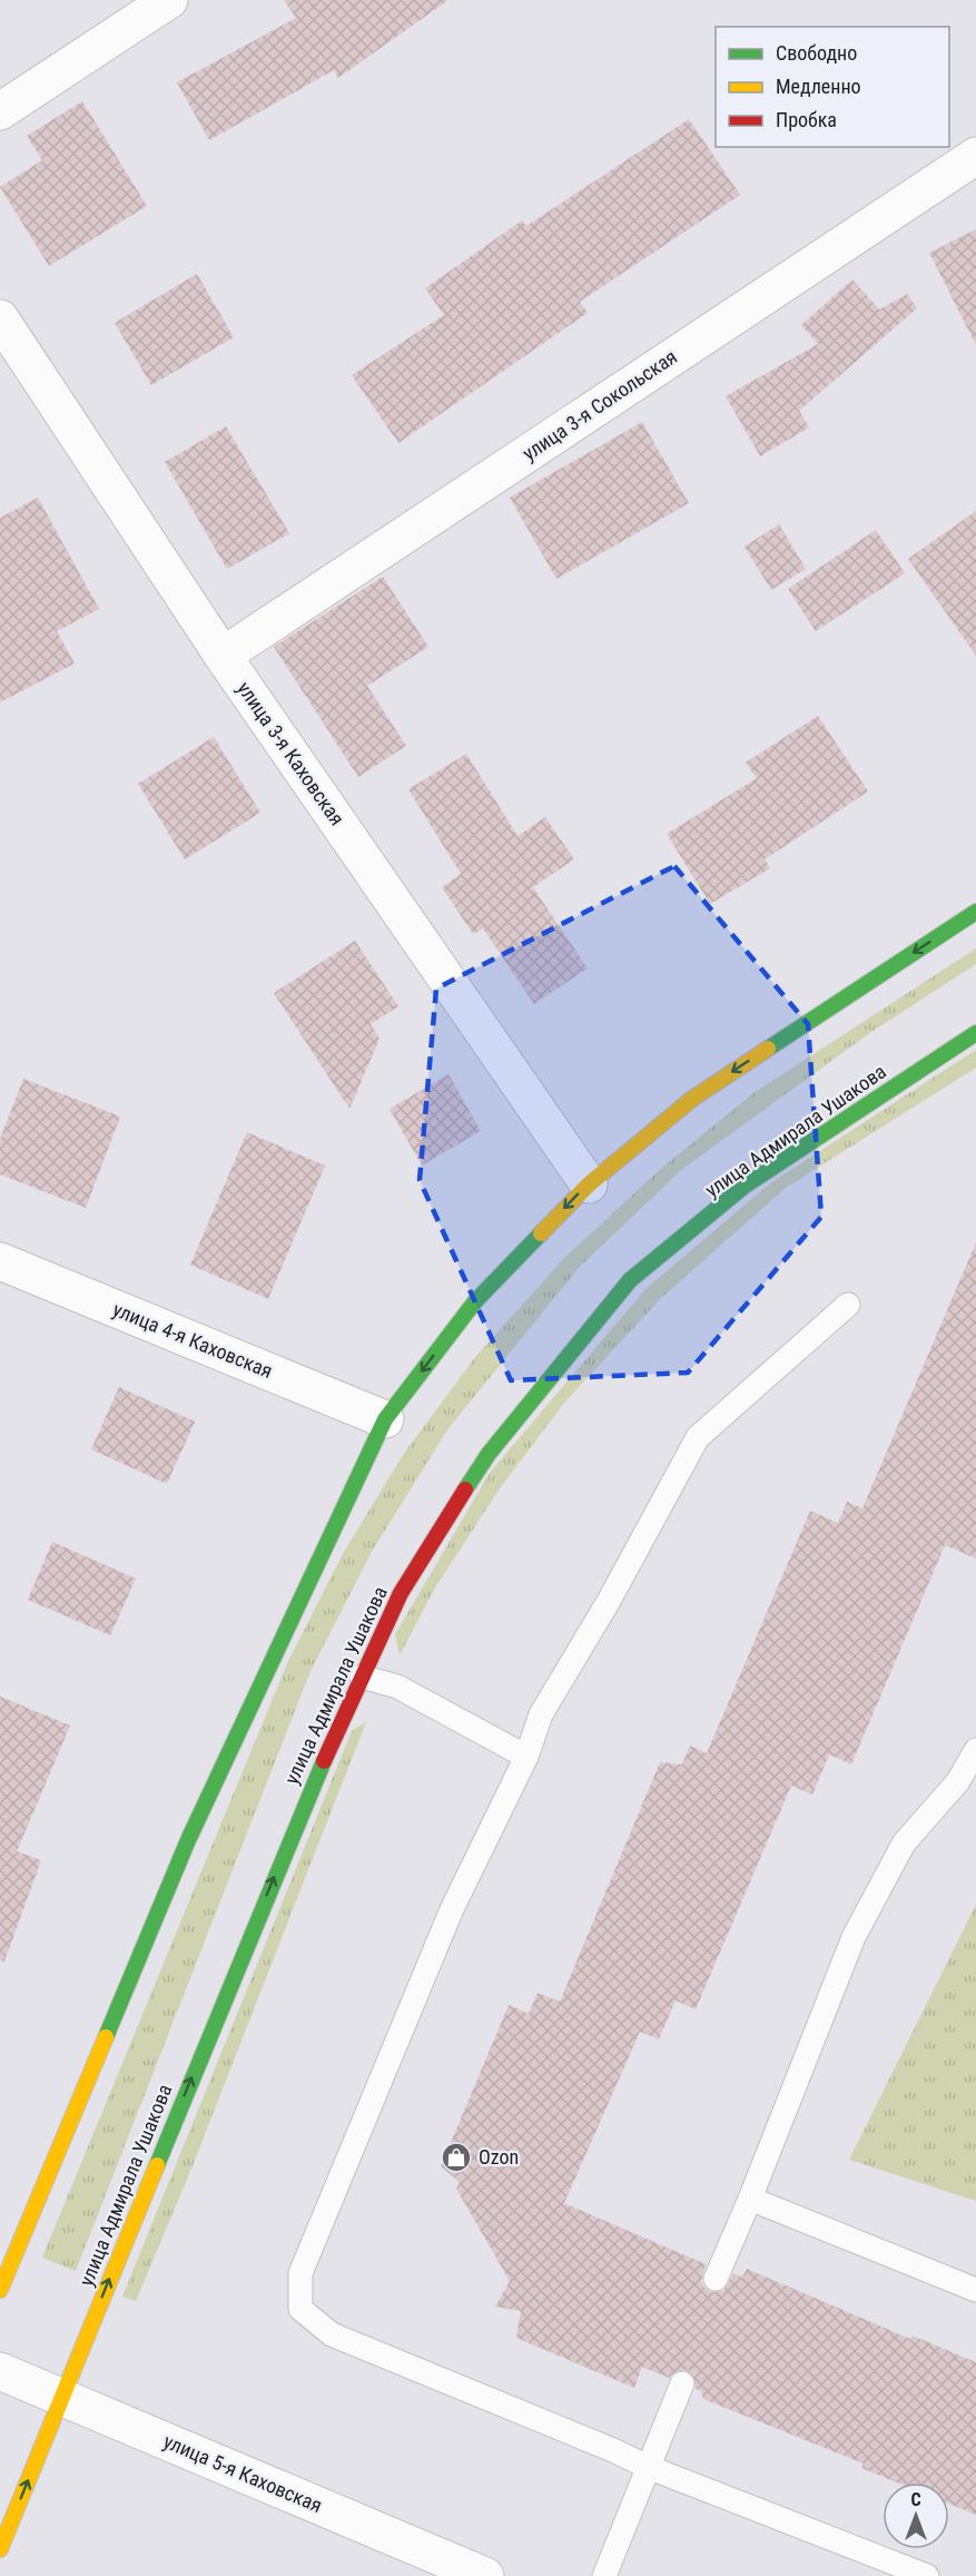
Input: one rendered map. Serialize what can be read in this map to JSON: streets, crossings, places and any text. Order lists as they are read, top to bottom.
{
  "streets": {
    "main road": ["улица Адмирала Ушакова"],
    "street": [
      "улица 3-я Сокольская",
      "улица 3-я Каховская",
      "улица 4-я Каховская",
      "улица 5-я Каховская"
    ]
  },
  "crossings": [
    ["улица 3-я Сокольская", "улица 3-я Каховская"],
    ["улица Адмирала Ушакова", "улица 5-я Каховская"]
  ],
  "places": {
    "shop": ["Ozon"]
  },
  "legend": ["Свободно", "Медленно", "Пробка"],
  "north": "top"
}
